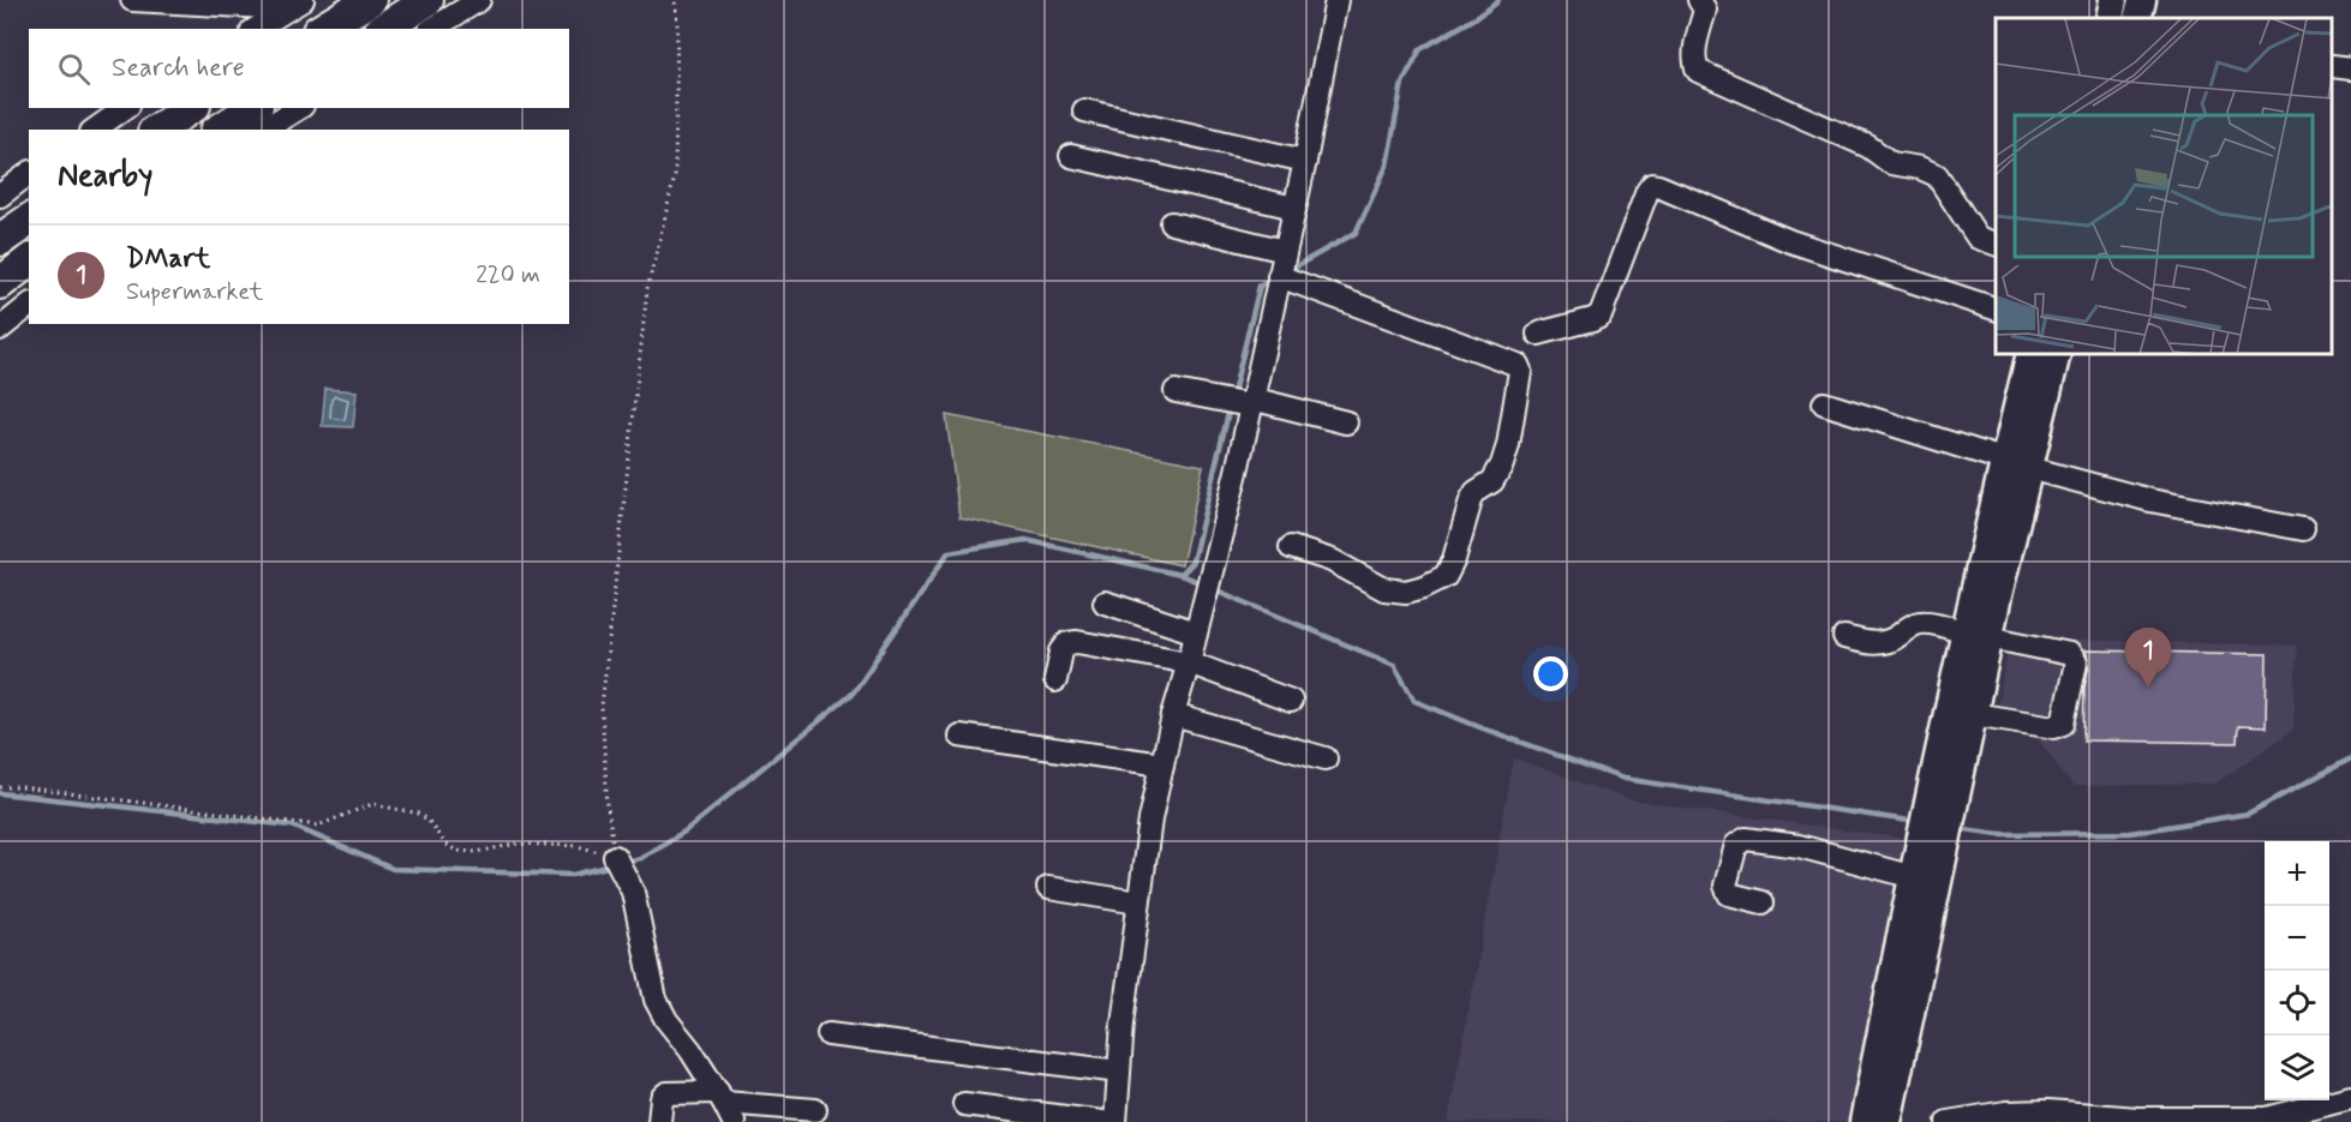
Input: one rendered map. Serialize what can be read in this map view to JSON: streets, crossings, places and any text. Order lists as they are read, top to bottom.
{
  "page": {
    "search": "Search here",
    "heading": "Nearby",
    "list": [
      {
        "mark": "1",
        "name": "DMart",
        "note": "Supermarket",
        "value": "220 m"
      }
    ],
    "pins": "1",
    "map_buttons": ["+", "−"]
  }
}
